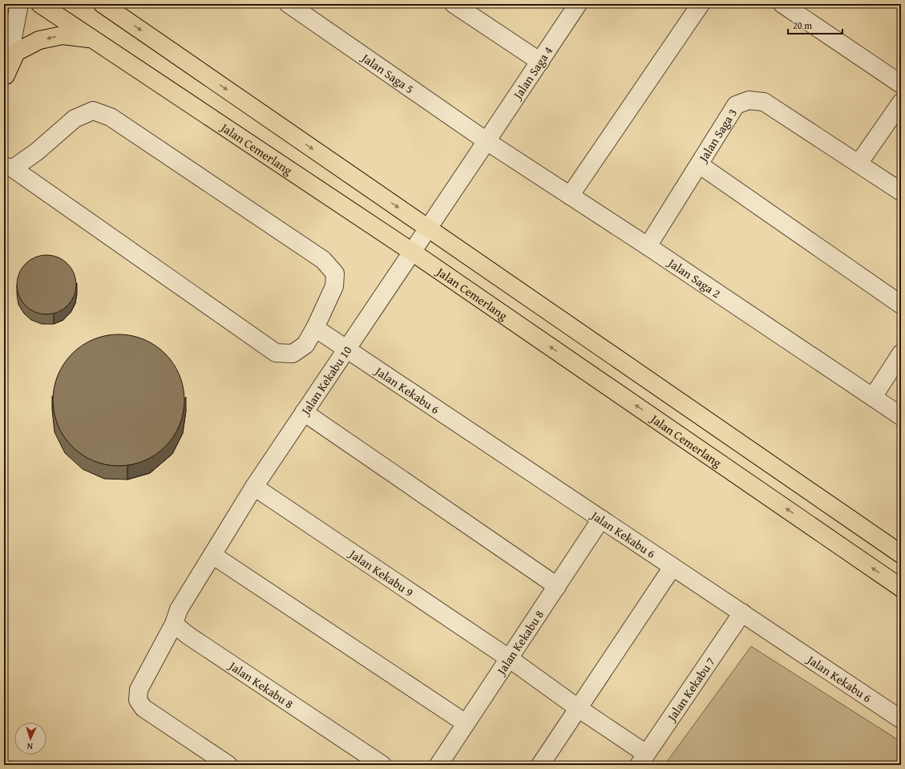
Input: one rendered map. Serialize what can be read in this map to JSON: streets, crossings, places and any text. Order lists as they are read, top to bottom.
{
  "streets": {
    "main road": ["Jalan Cemerlang"],
    "street": [
      "Jalan Saga 5",
      "Jalan Saga 4",
      "Jalan Saga 3",
      "Jalan Saga 2",
      "Jalan Kekabu 10",
      "Jalan Kekabu 6",
      "Jalan Kekabu 9",
      "Jalan Kekabu 8",
      "Jalan Kekabu 7"
    ]
  },
  "crossings": [
    ["Jalan Saga 5", "Jalan Saga 4"],
    ["Jalan Saga 5", "Jalan Saga 2"],
    ["Jalan Saga 5", "Jalan Kekabu 10"],
    ["Jalan Saga 4", "Jalan Saga 2"],
    ["Jalan Saga 4", "Jalan Kekabu 10"],
    ["Jalan Saga 3", "Jalan Saga 2"],
    ["Jalan Cemerlang", "Jalan Kekabu 10"],
    ["Jalan Saga 2", "Jalan Kekabu 10"],
    ["Jalan Kekabu 10", "Jalan Kekabu 6"],
    ["Jalan Kekabu 10", "Jalan Kekabu 9"],
    ["Jalan Kekabu 10", "Jalan Kekabu 8"],
    ["Jalan Kekabu 6", "Jalan Kekabu 8"],
    ["Jalan Kekabu 6", "Jalan Kekabu 7"],
    ["Jalan Kekabu 9", "Jalan Kekabu 8"],
    ["Jalan Kekabu 9", "Jalan Kekabu 7"]
  ],
  "scale_bar": "20 m",
  "north": "bottom"
}
